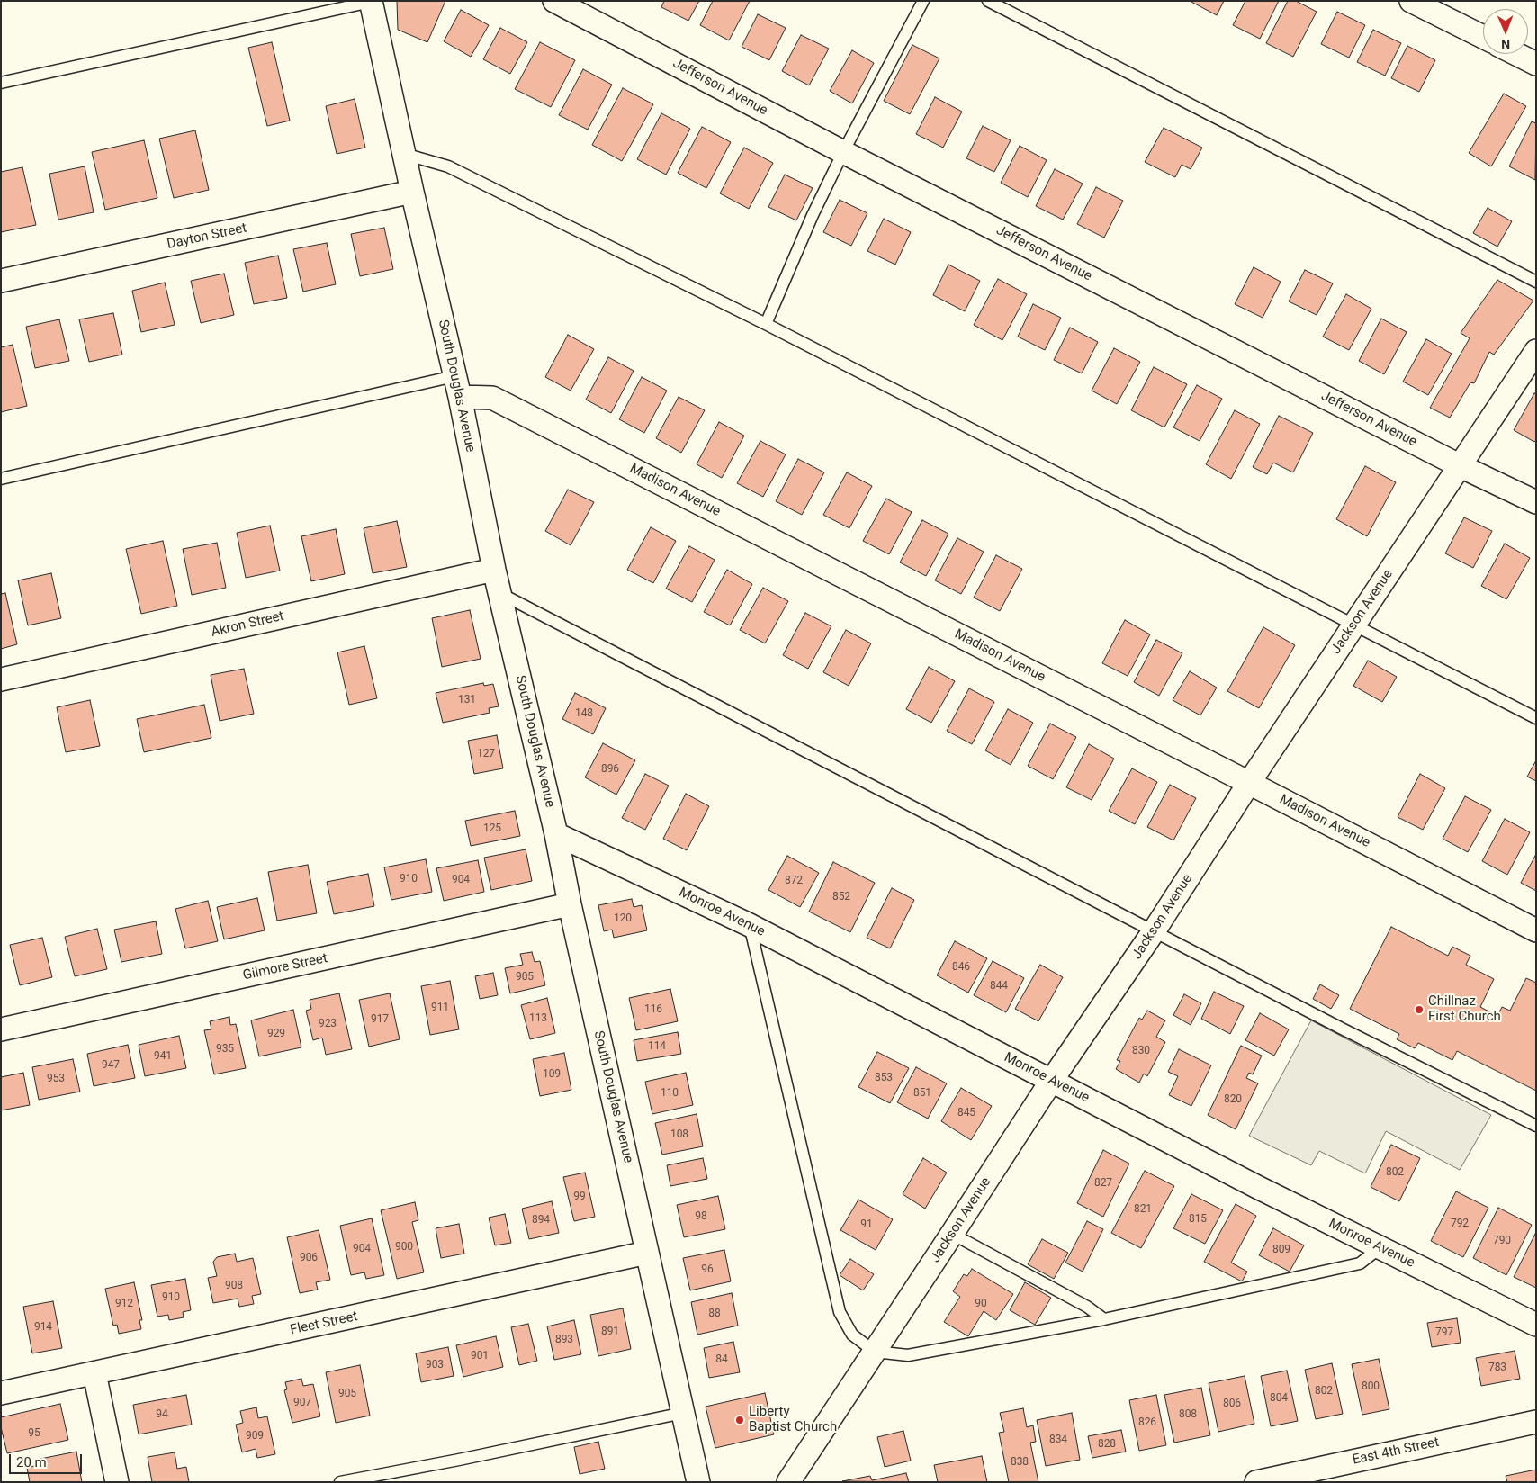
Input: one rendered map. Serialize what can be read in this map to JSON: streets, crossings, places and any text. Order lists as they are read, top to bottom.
{
  "streets": {
    "street": [
      "Jefferson Avenue",
      "Dayton Street",
      "South Douglas Avenue",
      "Madison Avenue",
      "Jackson Avenue",
      "Akron Street",
      "Monroe Avenue",
      "Gilmore Street",
      "Fleet Street",
      "East 4th Street"
    ]
  },
  "crossings": [
    ["Jefferson Avenue", "Jackson Avenue"],
    ["Dayton Street", "South Douglas Avenue"],
    ["South Douglas Avenue", "Madison Avenue"],
    ["South Douglas Avenue", "Akron Street"],
    ["South Douglas Avenue", "Monroe Avenue"],
    ["South Douglas Avenue", "Gilmore Street"],
    ["South Douglas Avenue", "Fleet Street"],
    ["Madison Avenue", "Jackson Avenue"],
    ["Jackson Avenue", "Monroe Avenue"]
  ],
  "places": ["Chillnaz First Church", "Liberty Baptist Church"],
  "house_numbers": [
    "131",
    "148",
    "127",
    "896",
    "125",
    "910",
    "904",
    "872",
    "852",
    "120",
    "846",
    "905",
    "844",
    "911",
    "116",
    "113",
    "917",
    "923",
    "929",
    "114",
    "935",
    "830",
    "941",
    "947",
    "109",
    "853",
    "953",
    "110",
    "851",
    "820",
    "845",
    "108",
    "802",
    "827",
    "99",
    "821",
    "98",
    "815",
    "894",
    "792",
    "91",
    "790",
    "900",
    "904",
    "809",
    "906",
    "96",
    "908",
    "910",
    "912",
    "90",
    "88",
    "914",
    "891",
    "797",
    "893",
    "901",
    "84",
    "903",
    "783",
    "800",
    "802",
    "905",
    "804",
    "907",
    "806",
    "94",
    "808",
    "826",
    "95",
    "909",
    "834",
    "828",
    "838"
  ],
  "scale_bar": "20 m",
  "north": "bottom"
}
